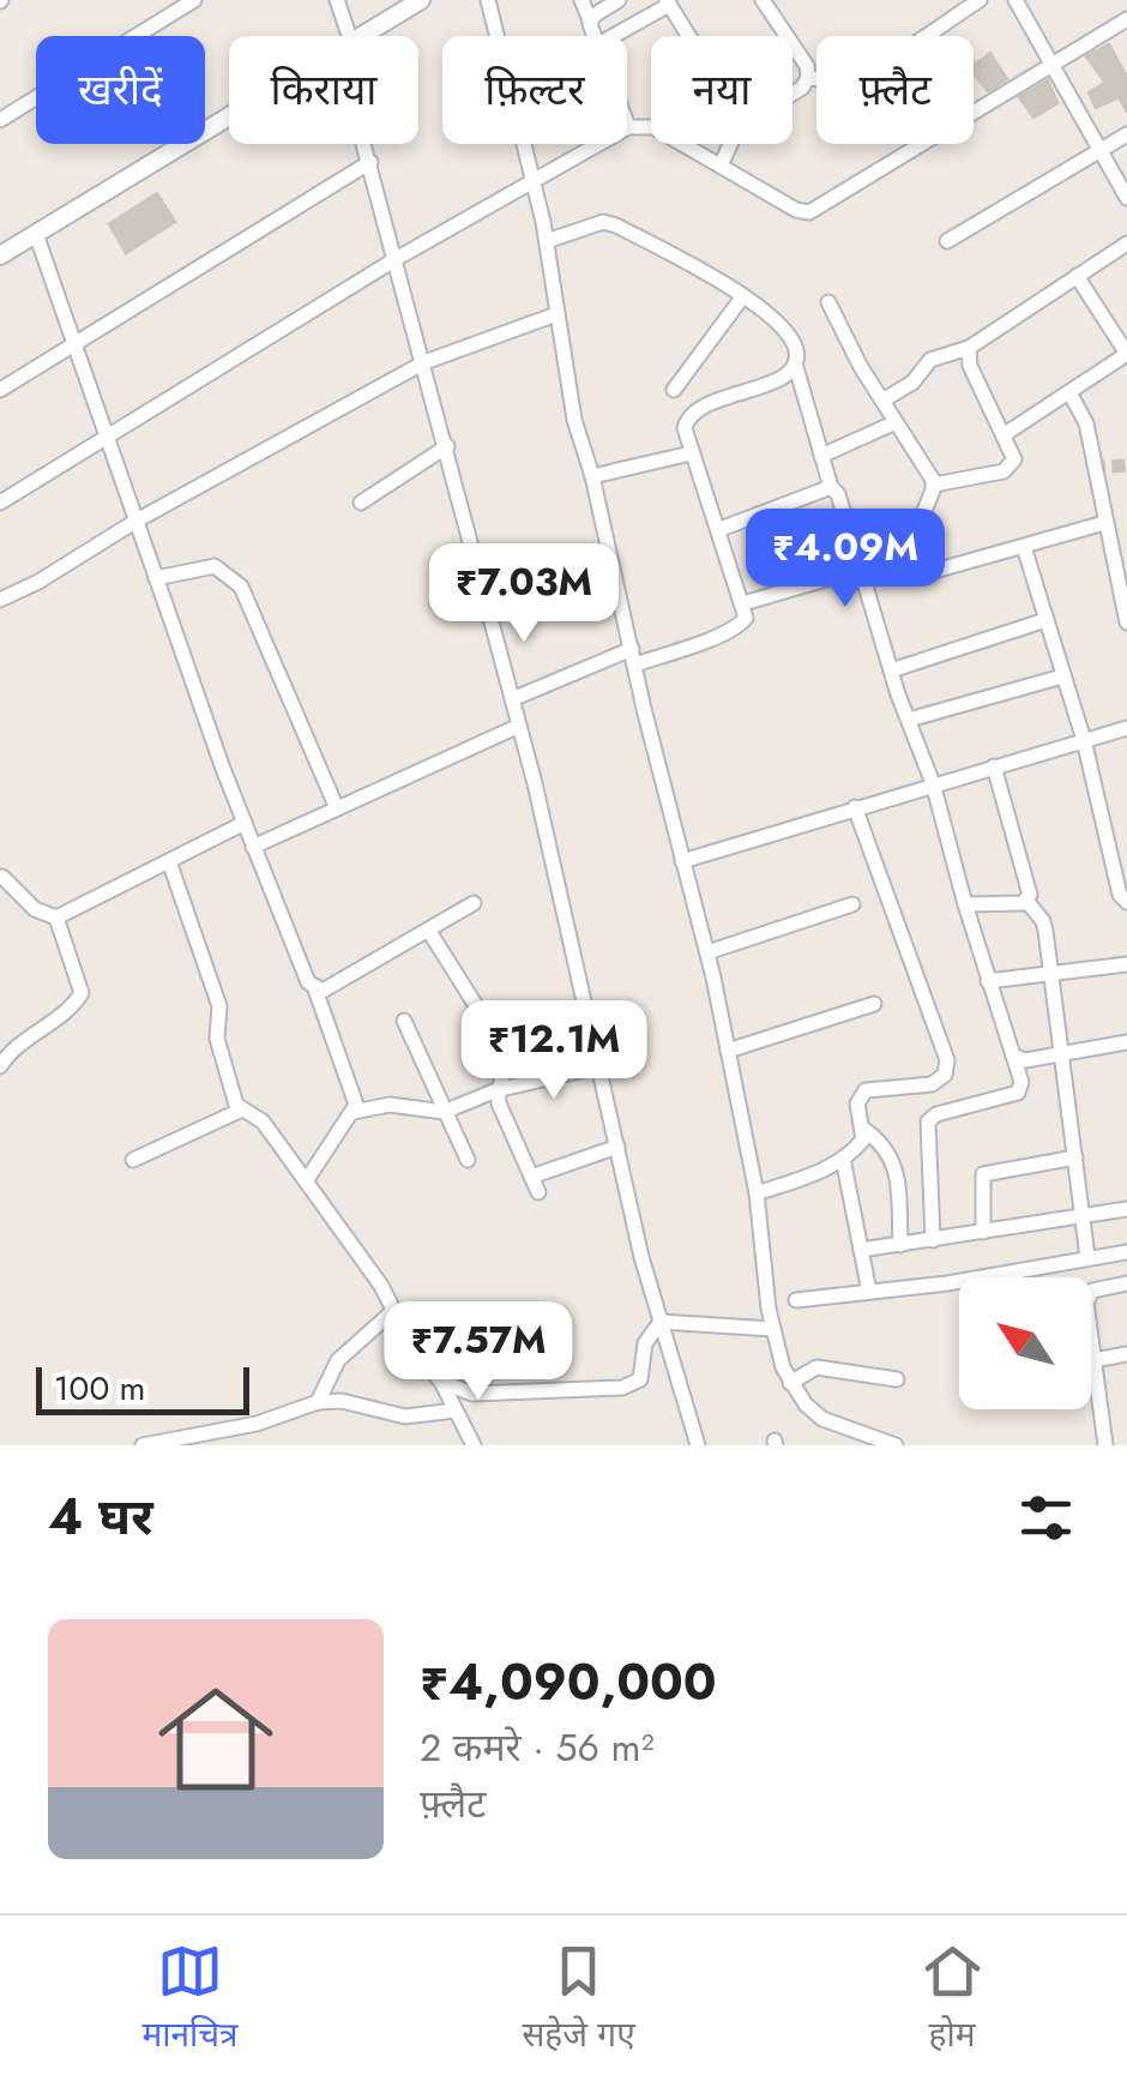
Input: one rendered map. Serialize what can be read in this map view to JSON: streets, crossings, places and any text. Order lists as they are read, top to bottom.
{
  "scale_bar": "100 m",
  "north": "top left",
  "page": {
    "chip": [
      "खरीदें",
      "किराया",
      "फ़िल्टर",
      "नया",
      "फ़्लैट"
    ],
    "price": [
      "₹4.09M",
      "₹7.03M",
      "₹12.1M",
      "₹7.57M"
    ],
    "scale": "100 m",
    "heading": "4 घर",
    "list": [
      {
        "name": "₹4,090,000",
        "note": "2 कमरे · 56 m² · फ़्लैट"
      }
    ],
    "tabs": ["मानचित्र", "सहेजे गए", "होम"]
  }
}
